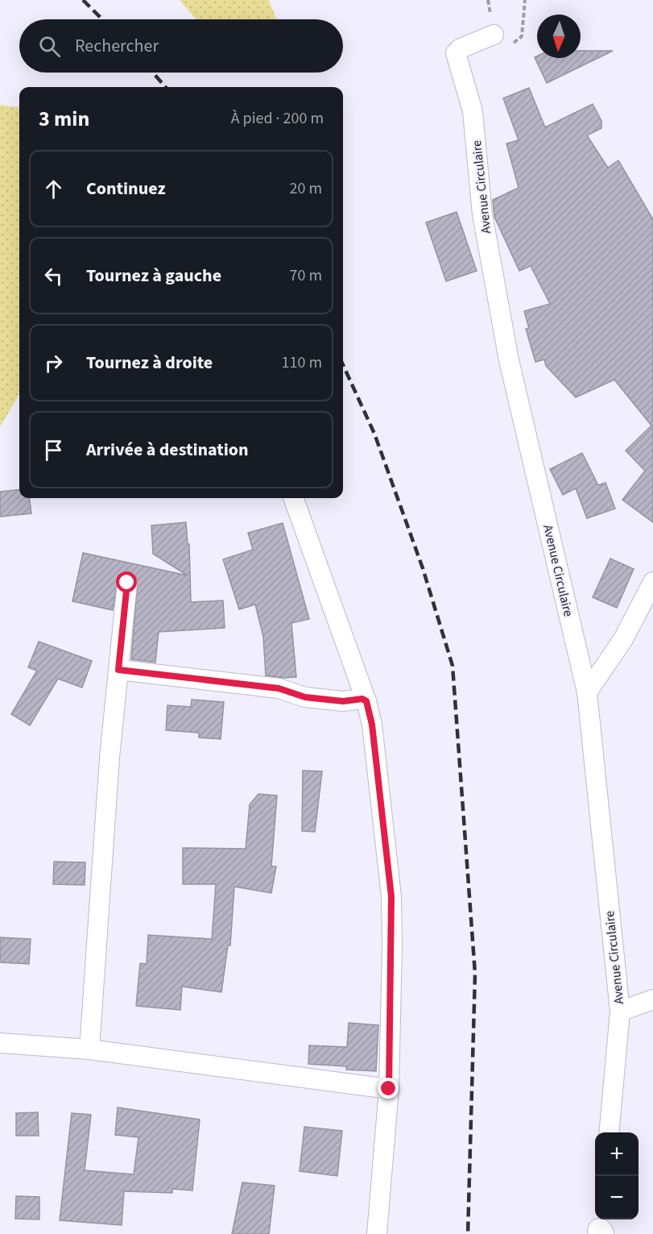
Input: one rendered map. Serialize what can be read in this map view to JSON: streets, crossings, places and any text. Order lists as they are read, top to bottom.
{
  "streets": {
    "street": ["Avenue Circulaire"]
  },
  "north": "bottom",
  "page": {
    "search": "Rechercher",
    "heading": ["3 min", "À pied · 200 m"],
    "list": [
      ["Continuez", "20 m"],
      ["Tournez à gauche", "70 m"],
      ["Tournez à droite", "110 m"],
      "Arrivée à destination"
    ],
    "map_buttons": ["+", "−"]
  }
}
